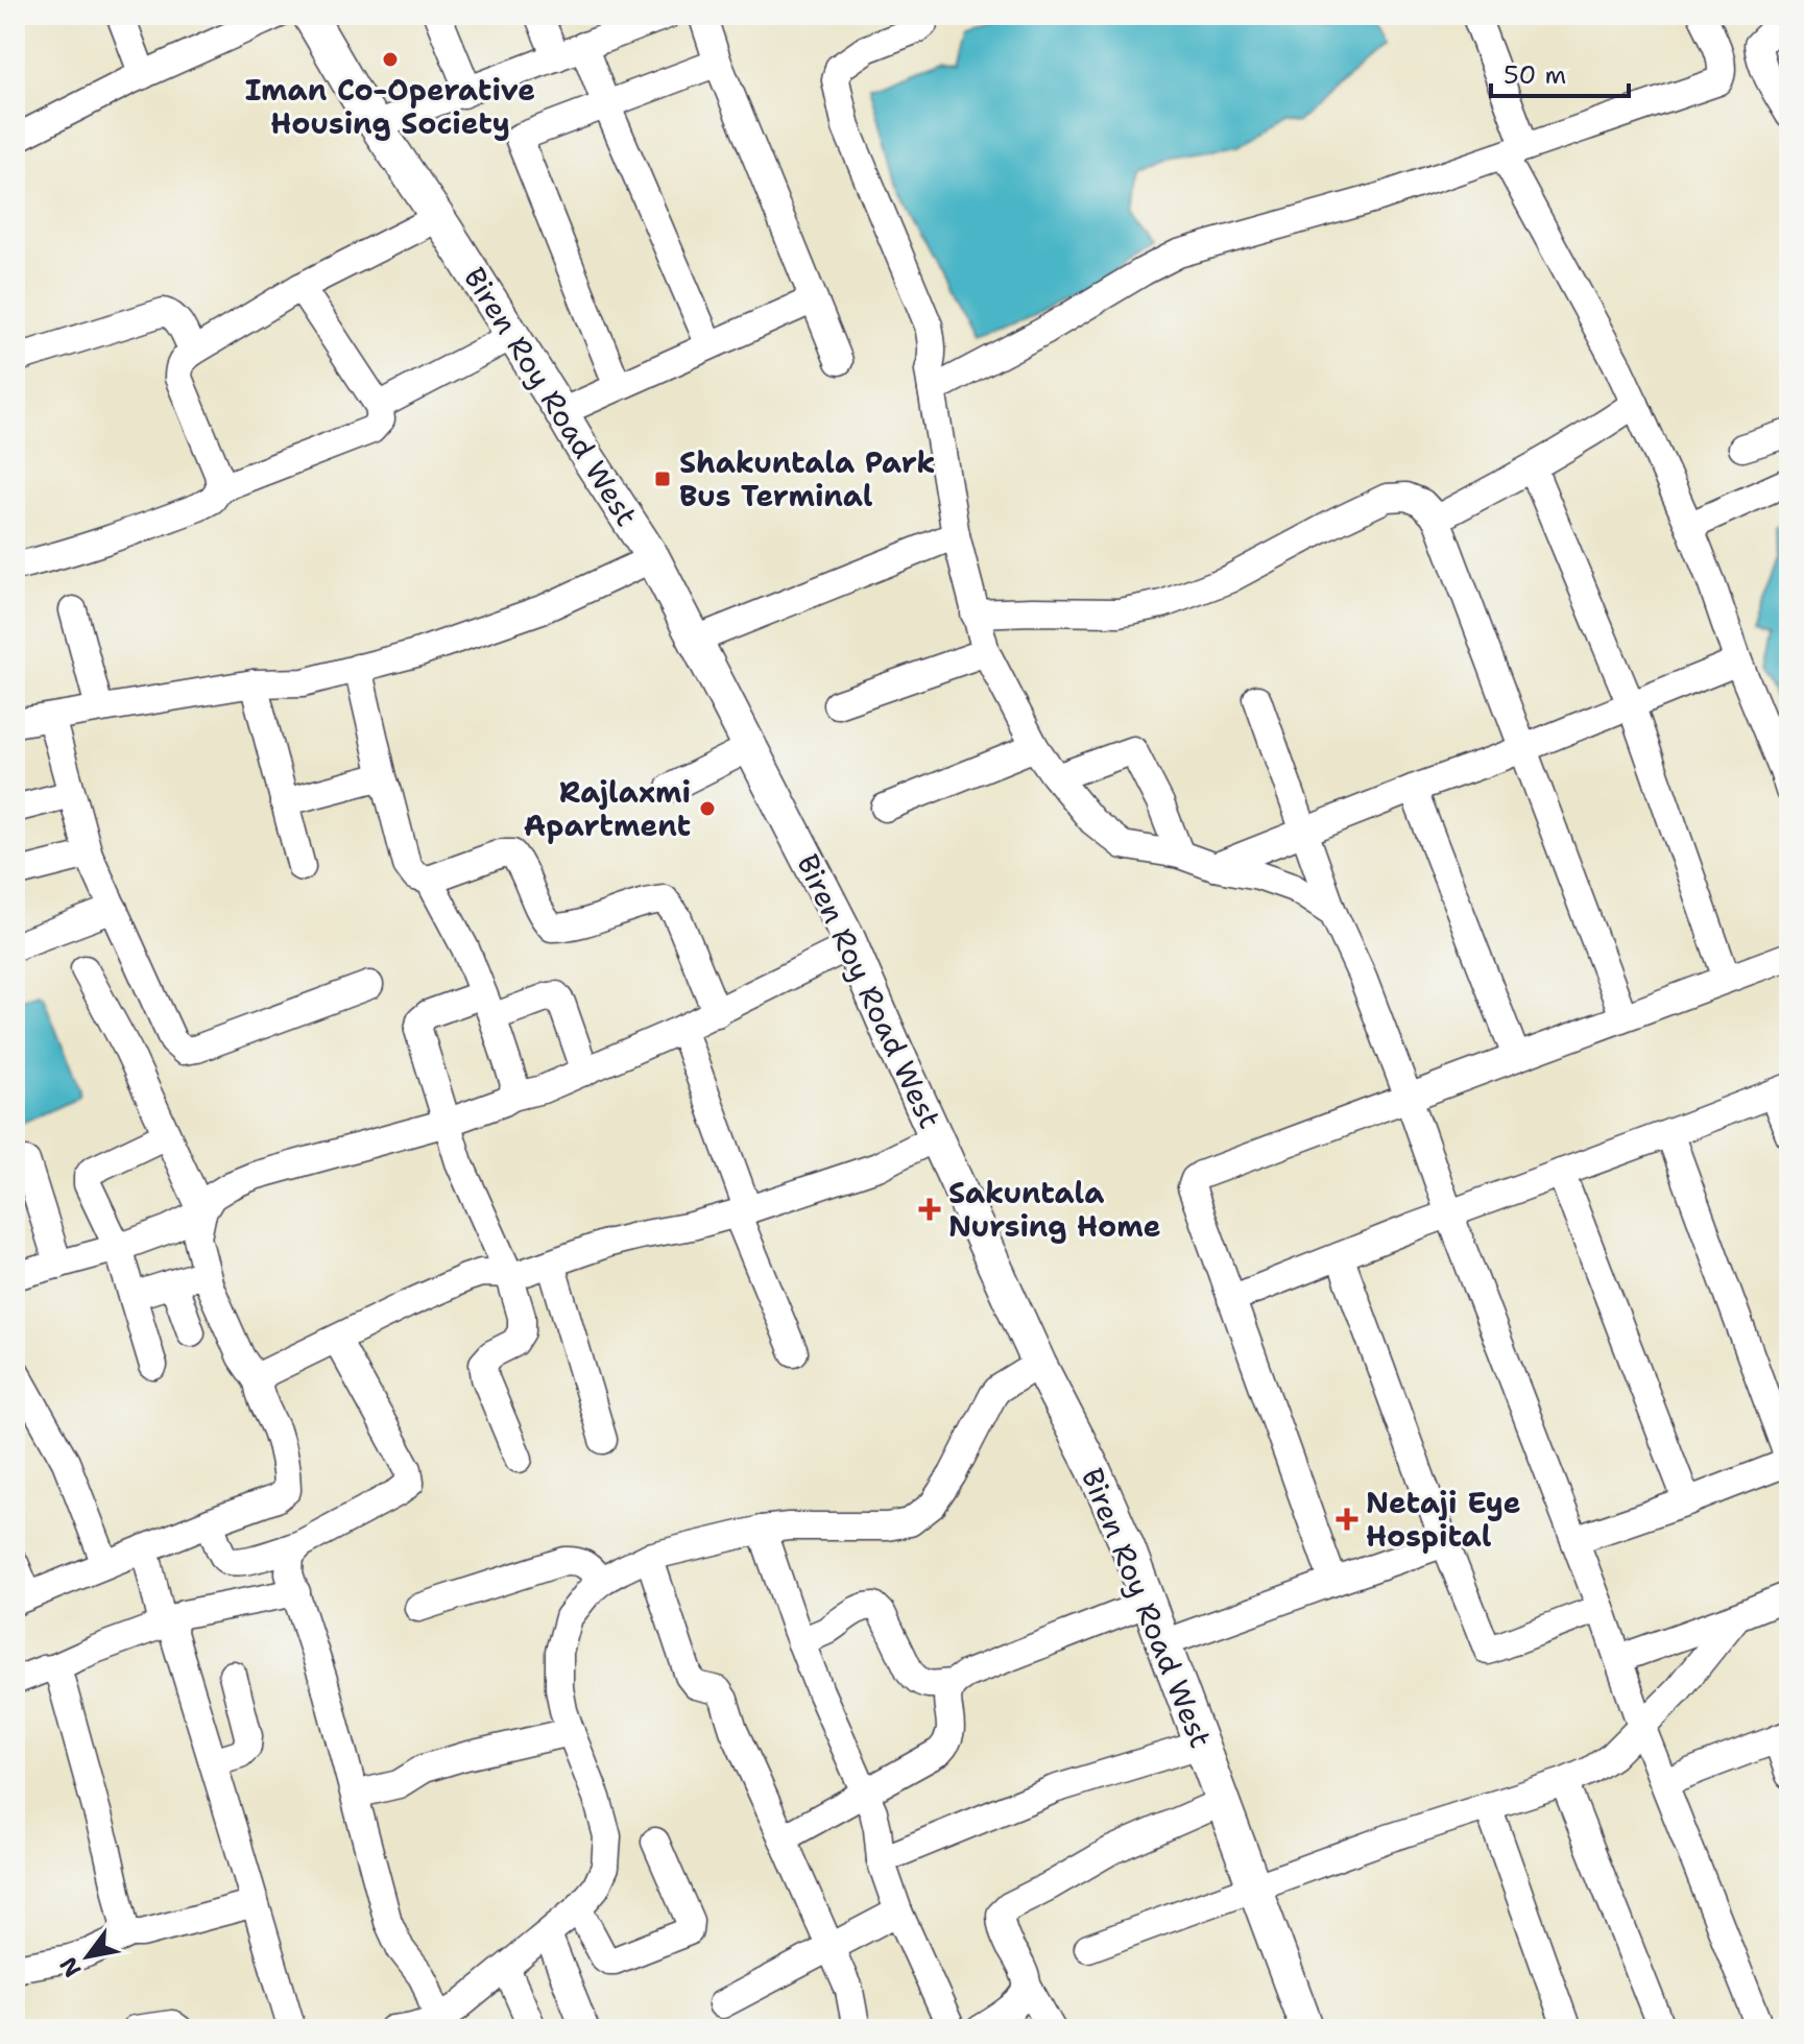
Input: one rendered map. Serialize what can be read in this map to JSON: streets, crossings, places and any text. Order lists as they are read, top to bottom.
{
  "streets": {
    "main road": ["Biren Roy Road West"]
  },
  "places": {
    "other": ["Iman Co-Operative Housing Society", "Rajlaxmi Apartment"],
    "transit": ["Shakuntala Park Bus Terminal"],
    "health": ["Sakuntala Nursing Home", "Netaji Eye Hospital"]
  },
  "scale_bar": "50 m",
  "north": "bottom left"
}
